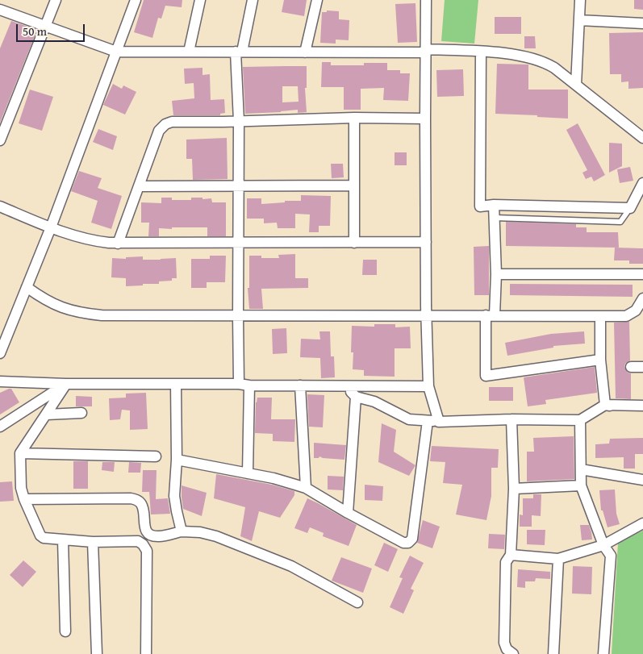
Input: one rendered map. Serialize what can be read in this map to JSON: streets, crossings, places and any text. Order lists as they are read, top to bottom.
{
  "scale_bar": "50 m"
}
